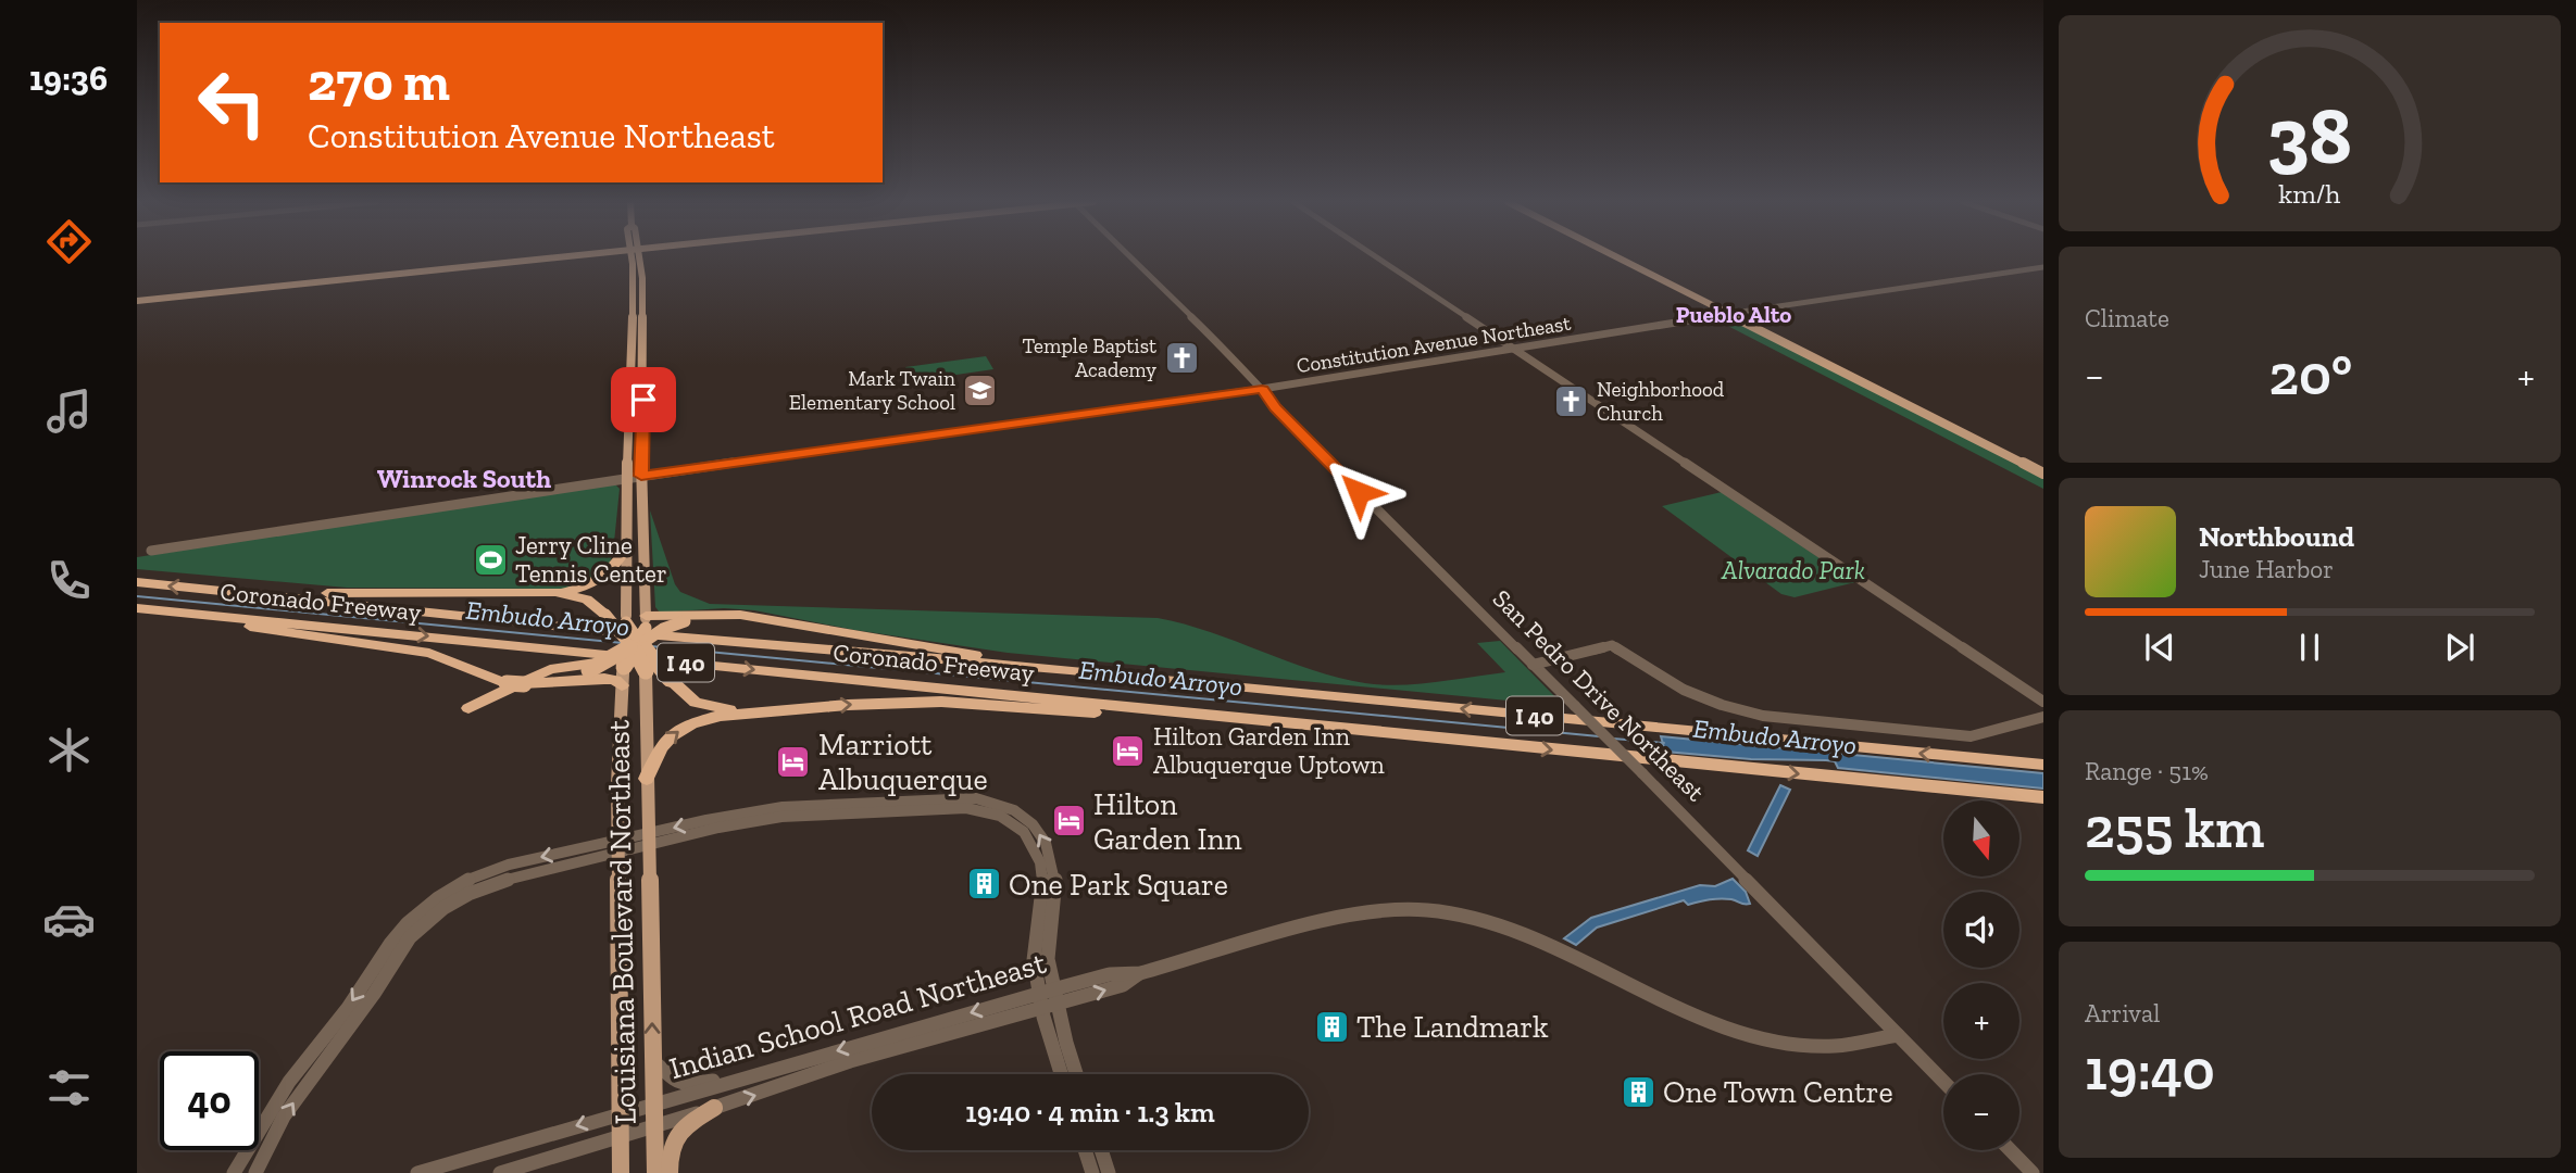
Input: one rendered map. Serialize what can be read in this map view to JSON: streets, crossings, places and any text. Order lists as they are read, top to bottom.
{
  "streets": {
    "highway": ["Coronado Freeway", "I 40"],
    "main road": ["Louisiana Boulevard Northeast"],
    "street": ["Constitution Avenue Northeast", "San Pedro Drive Northeast", "Indian School Road Northeast"]
  },
  "crossings": [
    ["Constitution Avenue Northeast", "San Pedro Drive Northeast"],
    ["San Pedro Drive Northeast", "Indian School Road Northeast"],
    ["Louisiana Boulevard Northeast", "Indian School Road Northeast"]
  ],
  "districts": ["Pueblo Alto", "Winrock South"],
  "water": ["Embudo Arroyo"],
  "parks": ["Alvarado Park"],
  "places": {
    "church": ["Temple Baptist Academy", "Neighborhood Church"],
    "school or university": ["Mark Twain Elementary School"],
    "sports": ["Jerry Cline Tennis Center"],
    "hotel": ["Hilton Garden Inn Albuquerque Uptown", "Marriott Albuquerque", "Hilton Garden Inn"],
    "building": ["One Park Square", "The Landmark", "One Town Centre"]
  },
  "north": "bottom",
  "page": {
    "tabs": "19:36",
    "turn": ["270 m", "Constitution Avenue Northeast"],
    "tile": [
      "Climate",
      ["Range · 51%", "255 km"],
      ["Arrival", "19:40"]
    ],
    "heat": ["−", "20°", "+"],
    "song": ["Northbound", "June Harbor"],
    "map_buttons": ["+", "−"],
    "limit": "40",
    "trip": "19:40 · 4 min · 1.3 km",
    "gauge": ["38", "km/h"]
  }
}
